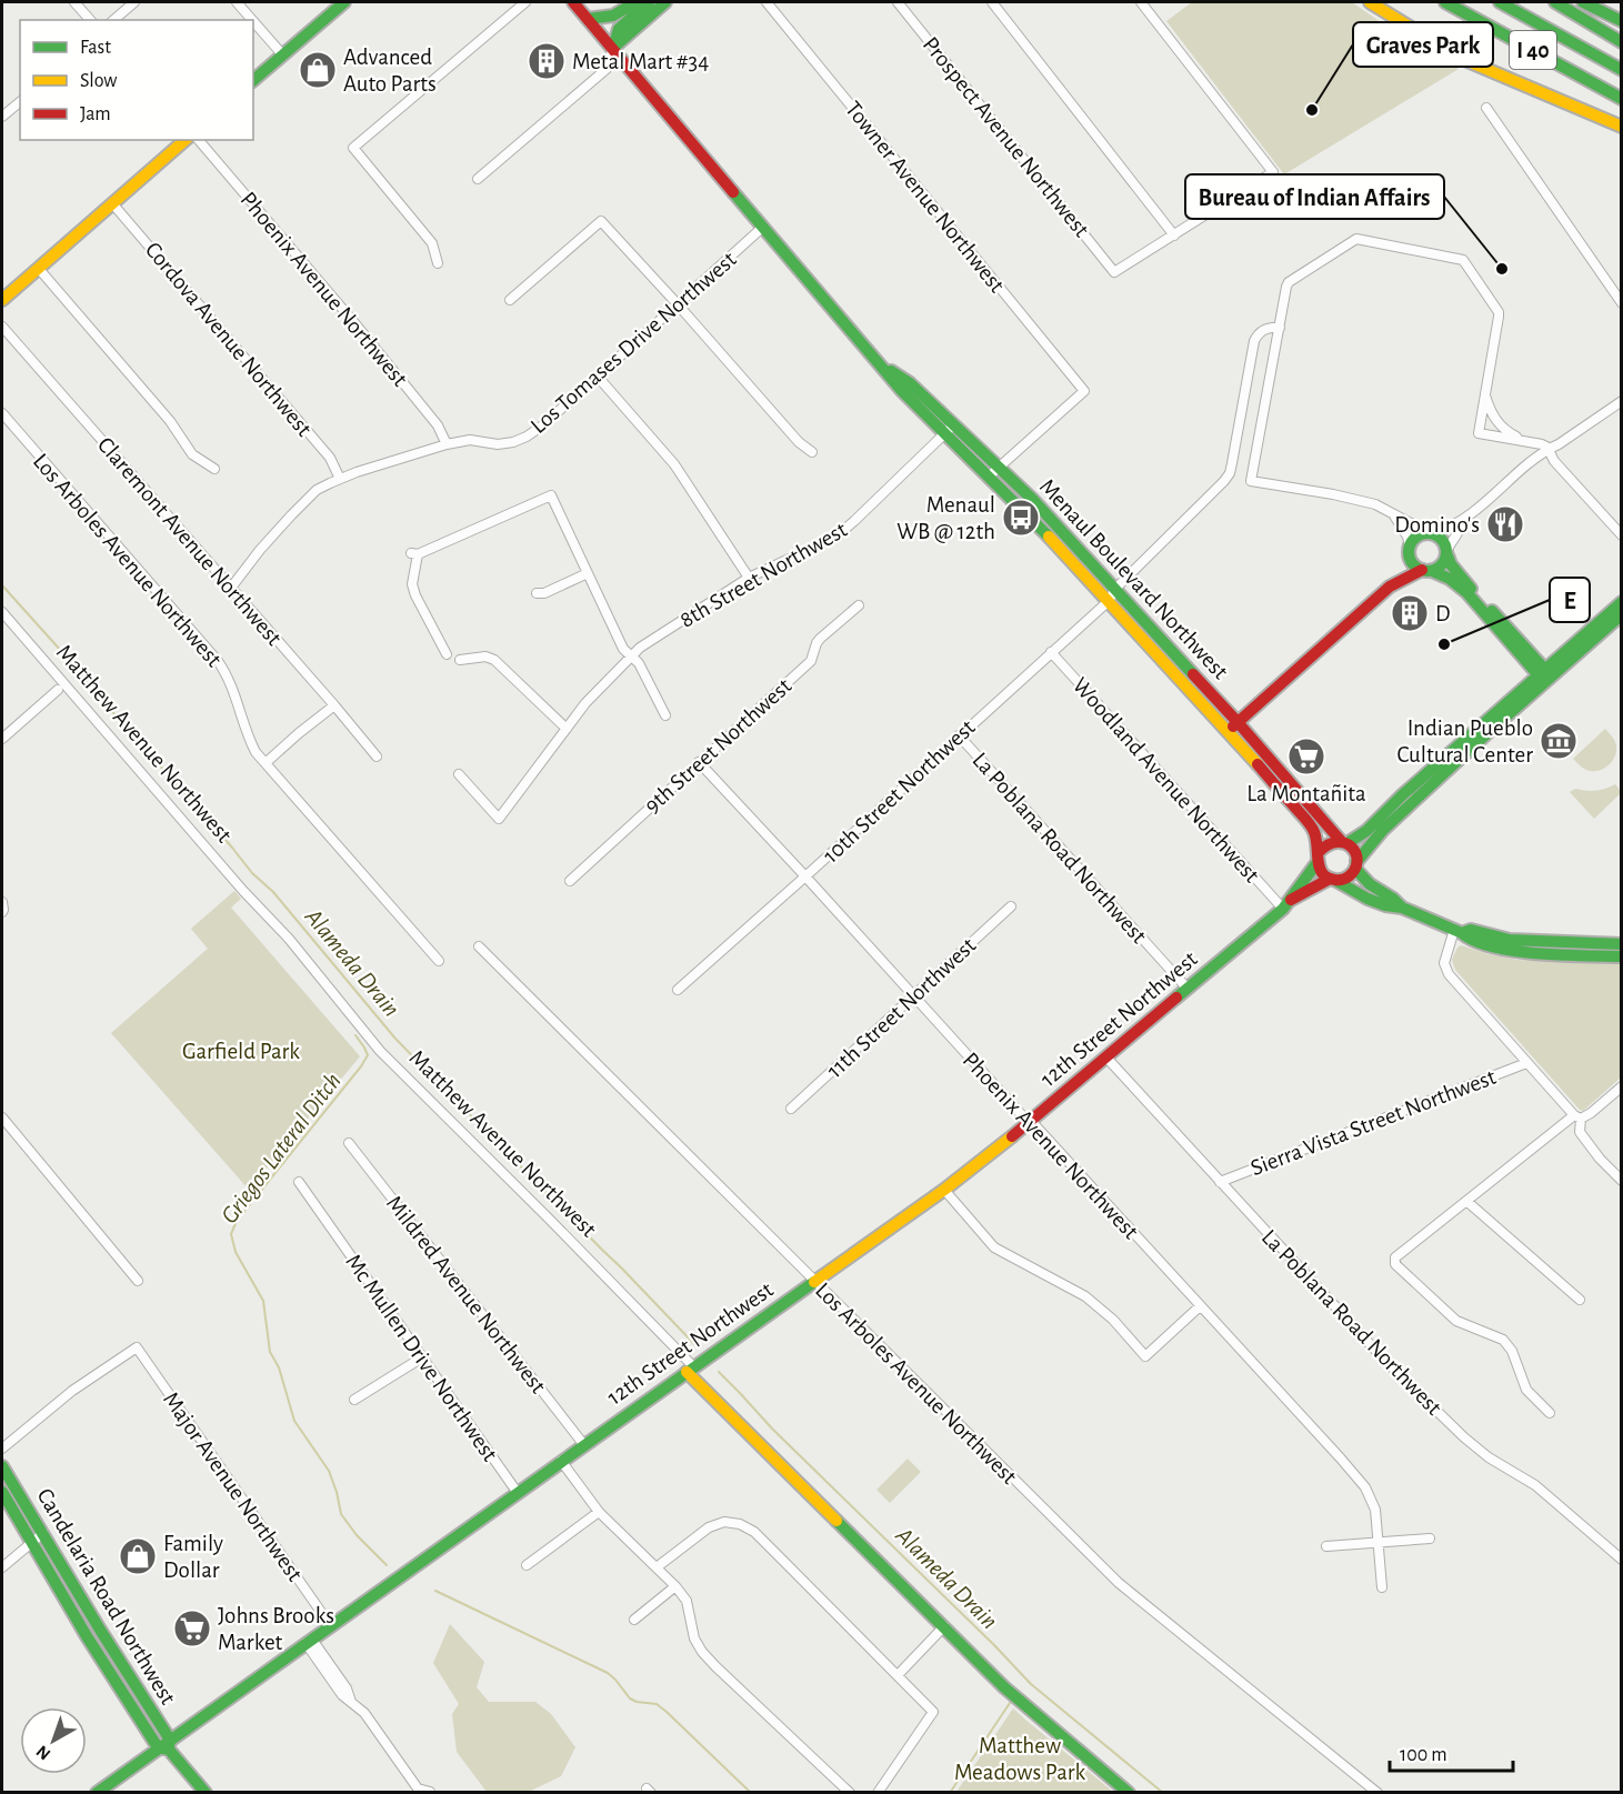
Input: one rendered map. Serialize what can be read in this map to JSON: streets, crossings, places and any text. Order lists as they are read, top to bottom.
{
  "streets": {
    "main road": [
      "I 40",
      "Menaul Boulevard Northwest",
      "Matthew Avenue Northwest",
      "12th Street Northwest",
      "Candelaria Road Northwest"
    ],
    "street": [
      "Prospect Avenue Northwest",
      "Towner Avenue Northwest",
      "Phoenix Avenue Northwest",
      "Cordova Avenue Northwest",
      "Los Tomases Drive Northwest",
      "Claremont Avenue Northwest",
      "Los Arboles Avenue Northwest",
      "8th Street Northwest",
      "9th Street Northwest",
      "Woodland Avenue Northwest",
      "10th Street Northwest",
      "La Poblana Road Northwest",
      "11th Street Northwest",
      "Sierra Vista Street Northwest",
      "Mildred Avenue Northwest",
      "Mc Mullen Drive Northwest",
      "Major Avenue Northwest"
    ]
  },
  "crossings": [
    ["Towner Avenue Northwest", "Menaul Boulevard Northwest"],
    ["Phoenix Avenue Northwest", "Los Tomases Drive Northwest"],
    ["Phoenix Avenue Northwest", "9th Street Northwest"],
    ["Phoenix Avenue Northwest", "10th Street Northwest"],
    ["Phoenix Avenue Northwest", "11th Street Northwest"],
    ["Phoenix Avenue Northwest", "12th Street Northwest"],
    ["Cordova Avenue Northwest", "Los Tomases Drive Northwest"],
    ["Los Tomases Drive Northwest", "Claremont Avenue Northwest"],
    ["Los Tomases Drive Northwest", "Menaul Boulevard Northwest"],
    ["Los Arboles Avenue Northwest", "12th Street Northwest"],
    ["8th Street Northwest", "Menaul Boulevard Northwest"],
    ["Menaul Boulevard Northwest", "10th Street Northwest"],
    ["Menaul Boulevard Northwest", "12th Street Northwest"],
    ["Matthew Avenue Northwest", "12th Street Northwest"],
    ["Woodland Avenue Northwest", "10th Street Northwest"],
    ["Woodland Avenue Northwest", "12th Street Northwest"],
    ["10th Street Northwest", "La Poblana Road Northwest"],
    ["La Poblana Road Northwest", "12th Street Northwest"],
    ["La Poblana Road Northwest", "Sierra Vista Street Northwest"],
    ["12th Street Northwest", "Mildred Avenue Northwest"],
    ["12th Street Northwest", "Mc Mullen Drive Northwest"],
    ["12th Street Northwest", "Major Avenue Northwest"],
    ["12th Street Northwest", "Candelaria Road Northwest"]
  ],
  "water": ["Alameda Drain", "Griegos Lateral Ditch"],
  "parks": ["Garfield Park", "Matthew Meadows Park"],
  "places": {
    "building": ["Metal Mart #34", "D"],
    "shop": ["Advanced Auto Parts", "Family Dollar"],
    "other": ["Graves Park", "Bureau of Indian Affairs", "E"],
    "bus stop": ["Menaul WB @ 12th"],
    "restaurant": ["Domino's"],
    "museum": ["Indian Pueblo Cultural Center"],
    "supermarket": ["La Montañita", "Johns Brooks Market"]
  },
  "legend": ["Fast", "Slow", "Jam"],
  "scale_bar": "100 m",
  "north": "bottom left"
}
